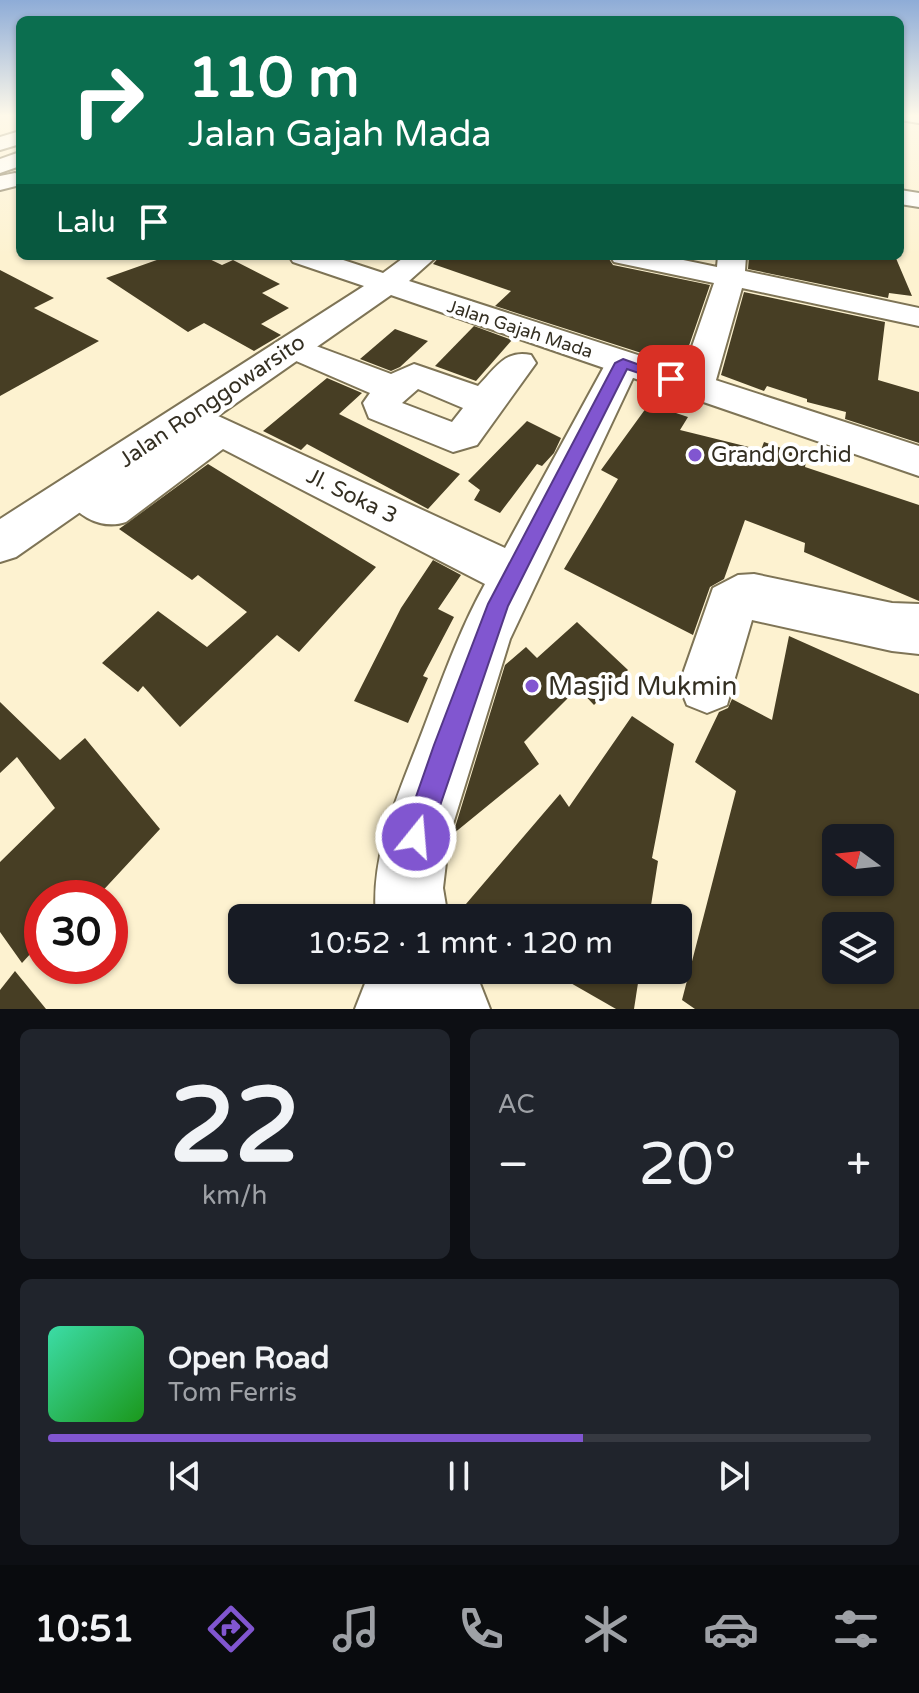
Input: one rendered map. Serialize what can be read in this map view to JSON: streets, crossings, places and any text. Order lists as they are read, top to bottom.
{
  "streets": {
    "street": ["Jalan Gajah Mada", "Jalan Ronggowarsito", "Jl. Soka 3"]
  },
  "crossings": [
    ["Jalan Gajah Mada", "Jalan Ronggowarsito"],
    ["Jalan Ronggowarsito", "Jl. Soka 3"]
  ],
  "places": ["Grand Orchid", "Masjid Mukmin"],
  "north": "left",
  "page": {
    "turn": ["110 m", "Jalan Gajah Mada"],
    "then": "Lalu",
    "limit": "30",
    "trip": "10:52 · 1 mnt · 120 m",
    "tile": [
      ["22", "km/h"],
      "AC"
    ],
    "heat": ["−", "20°", "+"],
    "song": ["Open Road", "Tom Ferris"],
    "tabs": "10:51"
  }
}
